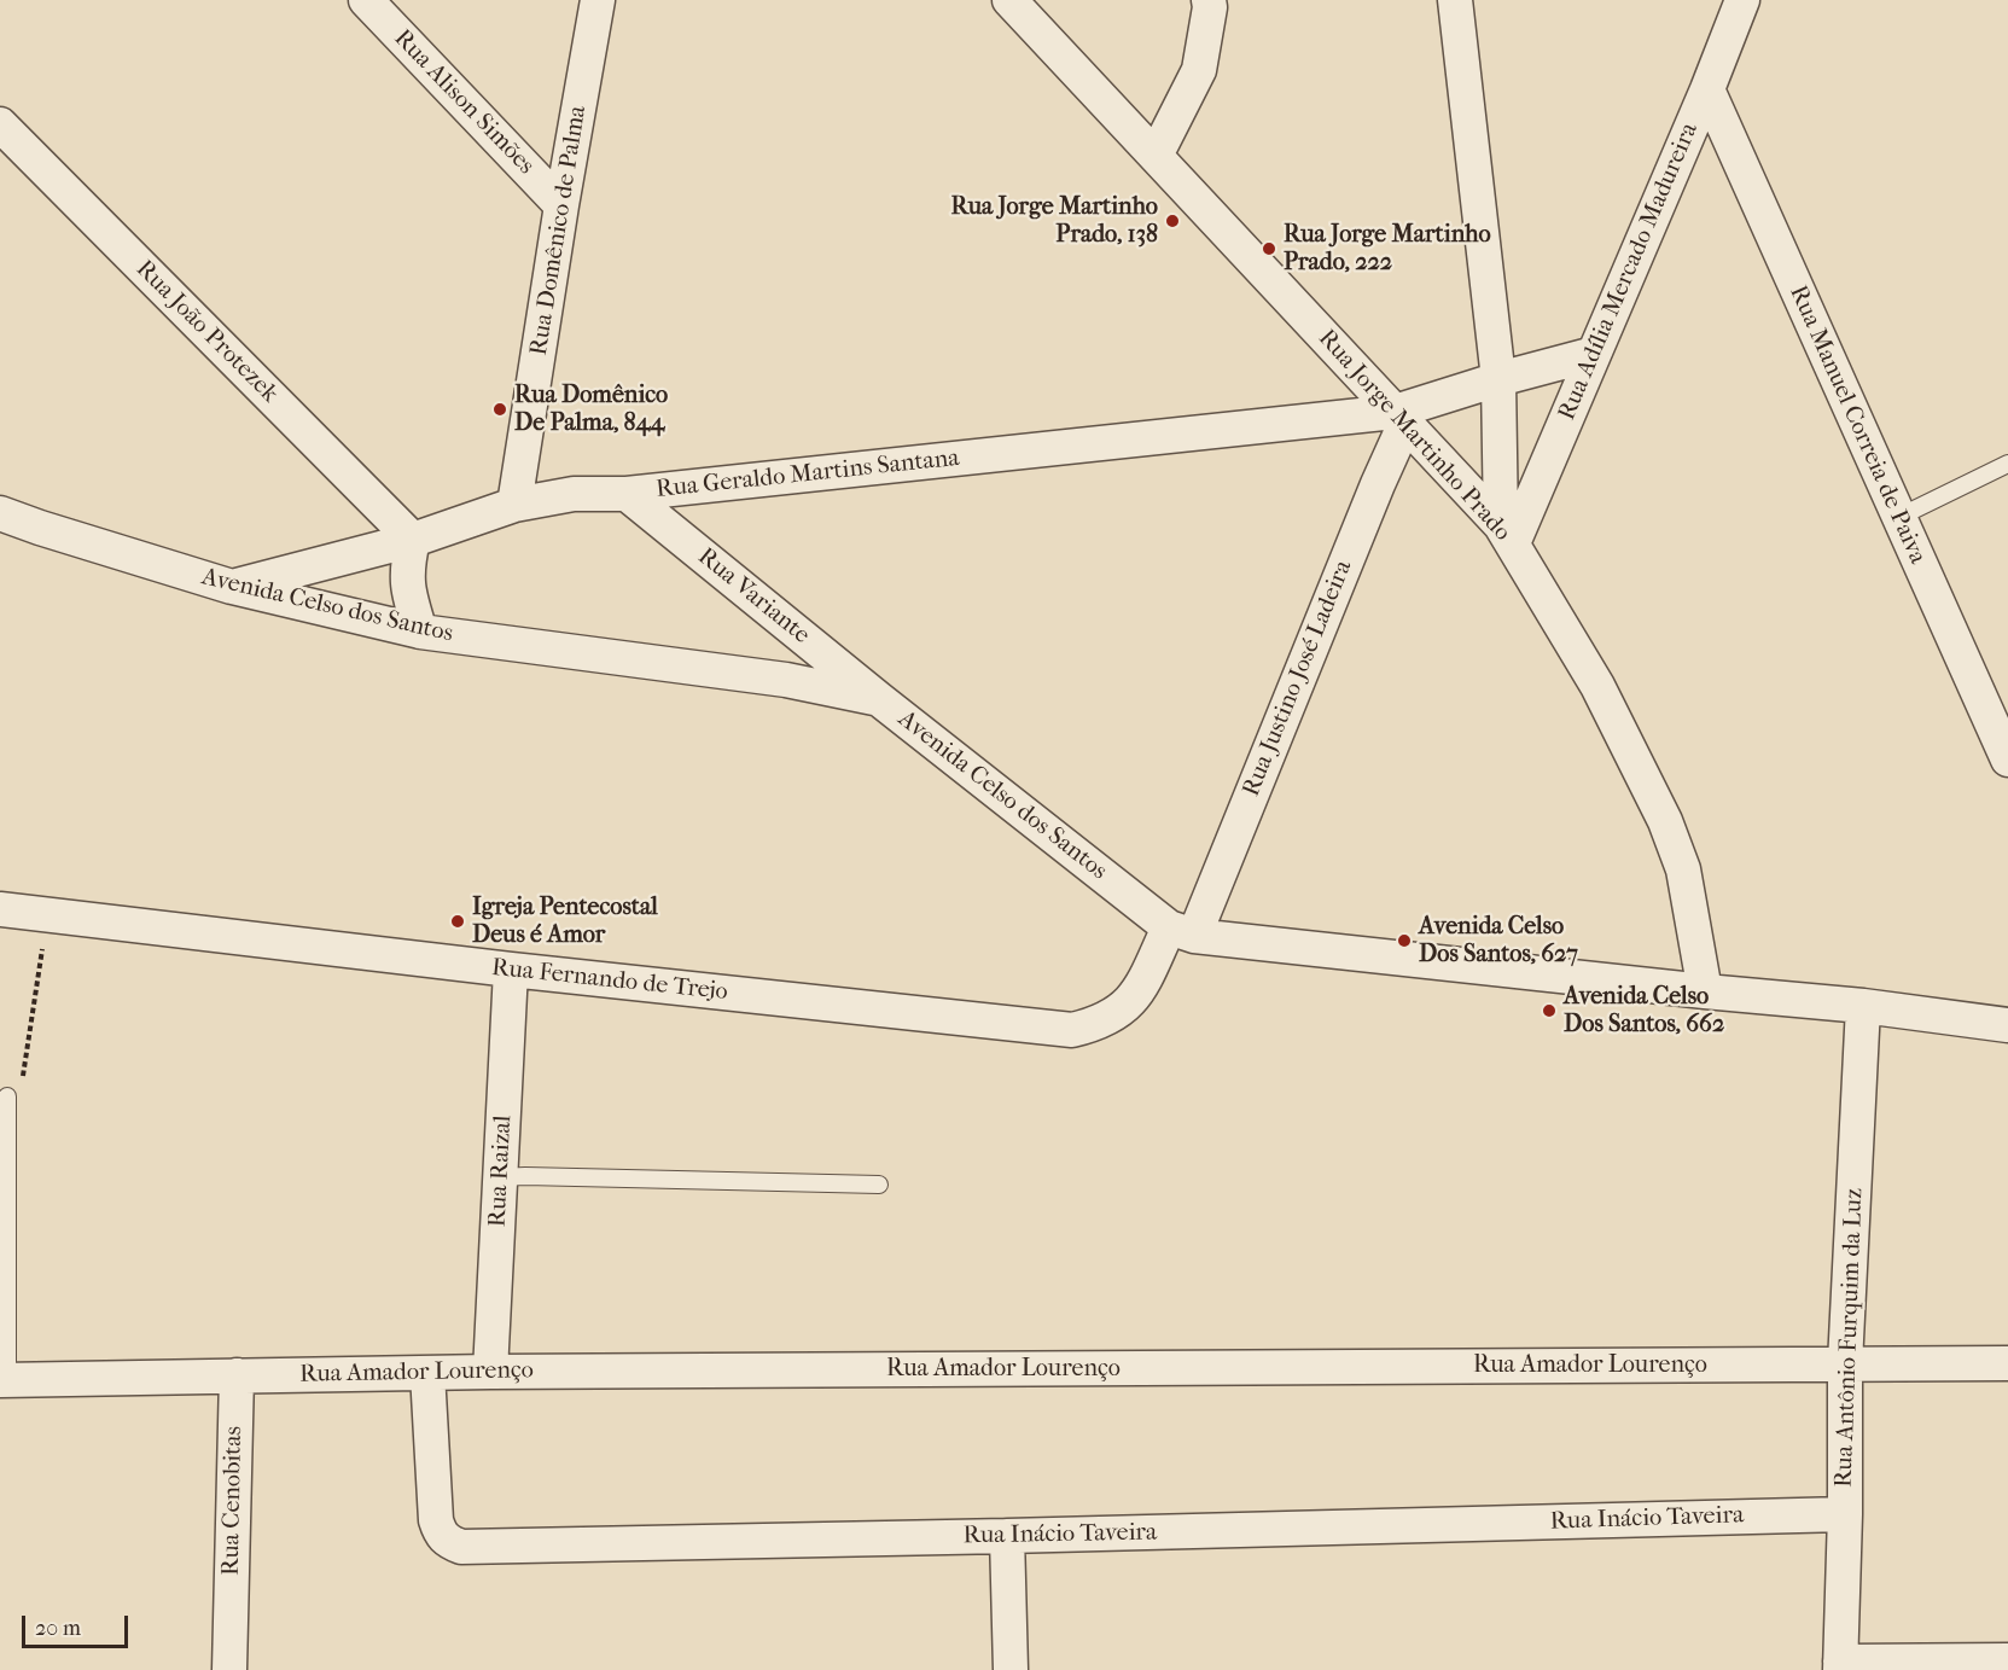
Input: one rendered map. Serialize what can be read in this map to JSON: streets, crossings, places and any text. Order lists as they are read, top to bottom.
{
  "streets": {
    "street": [
      "Rua Alison Simões",
      "Rua Domênico de Palma",
      "Rua Adília Mercado Madureira",
      "Rua João Protezek",
      "Rua Manuel Correia de Paiva",
      "Rua Jorge Martinho Prado",
      "Rua Geraldo Martins Santana",
      "Rua Variante",
      "Avenida Celso dos Santos",
      "Rua Justino José Ladeira",
      "Rua Fernando de Trejo",
      "Rua Raizal",
      "Rua Antônio Furquim da Luz",
      "Rua Amador Lourenço",
      "Rua Cenobitas",
      "Rua Inácio Taveira"
    ]
  },
  "crossings": [
    ["Rua Alison Simões", "Rua Domênico de Palma"],
    ["Rua Domênico de Palma", "Rua Geraldo Martins Santana"],
    ["Rua Adília Mercado Madureira", "Rua Manuel Correia de Paiva"],
    ["Rua Adília Mercado Madureira", "Rua Jorge Martinho Prado"],
    ["Rua Adília Mercado Madureira", "Rua Geraldo Martins Santana"],
    ["Rua João Protezek", "Rua Geraldo Martins Santana"],
    ["Rua Jorge Martinho Prado", "Rua Geraldo Martins Santana"],
    ["Rua Jorge Martinho Prado", "Rua Justino José Ladeira"],
    ["Rua Geraldo Martins Santana", "Rua Variante"],
    ["Rua Geraldo Martins Santana", "Avenida Celso dos Santos"],
    ["Rua Geraldo Martins Santana", "Rua Justino José Ladeira"],
    ["Rua Variante", "Avenida Celso dos Santos"],
    ["Avenida Celso dos Santos", "Rua Justino José Ladeira"],
    ["Avenida Celso dos Santos", "Rua Fernando de Trejo"],
    ["Rua Justino José Ladeira", "Rua Fernando de Trejo"],
    ["Rua Fernando de Trejo", "Rua Raizal"],
    ["Rua Raizal", "Rua Amador Lourenço"],
    ["Rua Antônio Furquim da Luz", "Rua Amador Lourenço"],
    ["Rua Antônio Furquim da Luz", "Rua Inácio Taveira"],
    ["Rua Amador Lourenço", "Rua Cenobitas"],
    ["Rua Amador Lourenço", "Rua Inácio Taveira"]
  ],
  "places": [
    "Rua Jorge Martinho Prado, 138",
    "Rua Jorge Martinho Prado, 222",
    "Rua Domênico De Palma, 844",
    "Igreja Pentecostal Deus é Amor",
    "Avenida Celso Dos Santos, 627",
    "Avenida Celso Dos Santos, 662"
  ],
  "scale_bar": "20 m"
}
